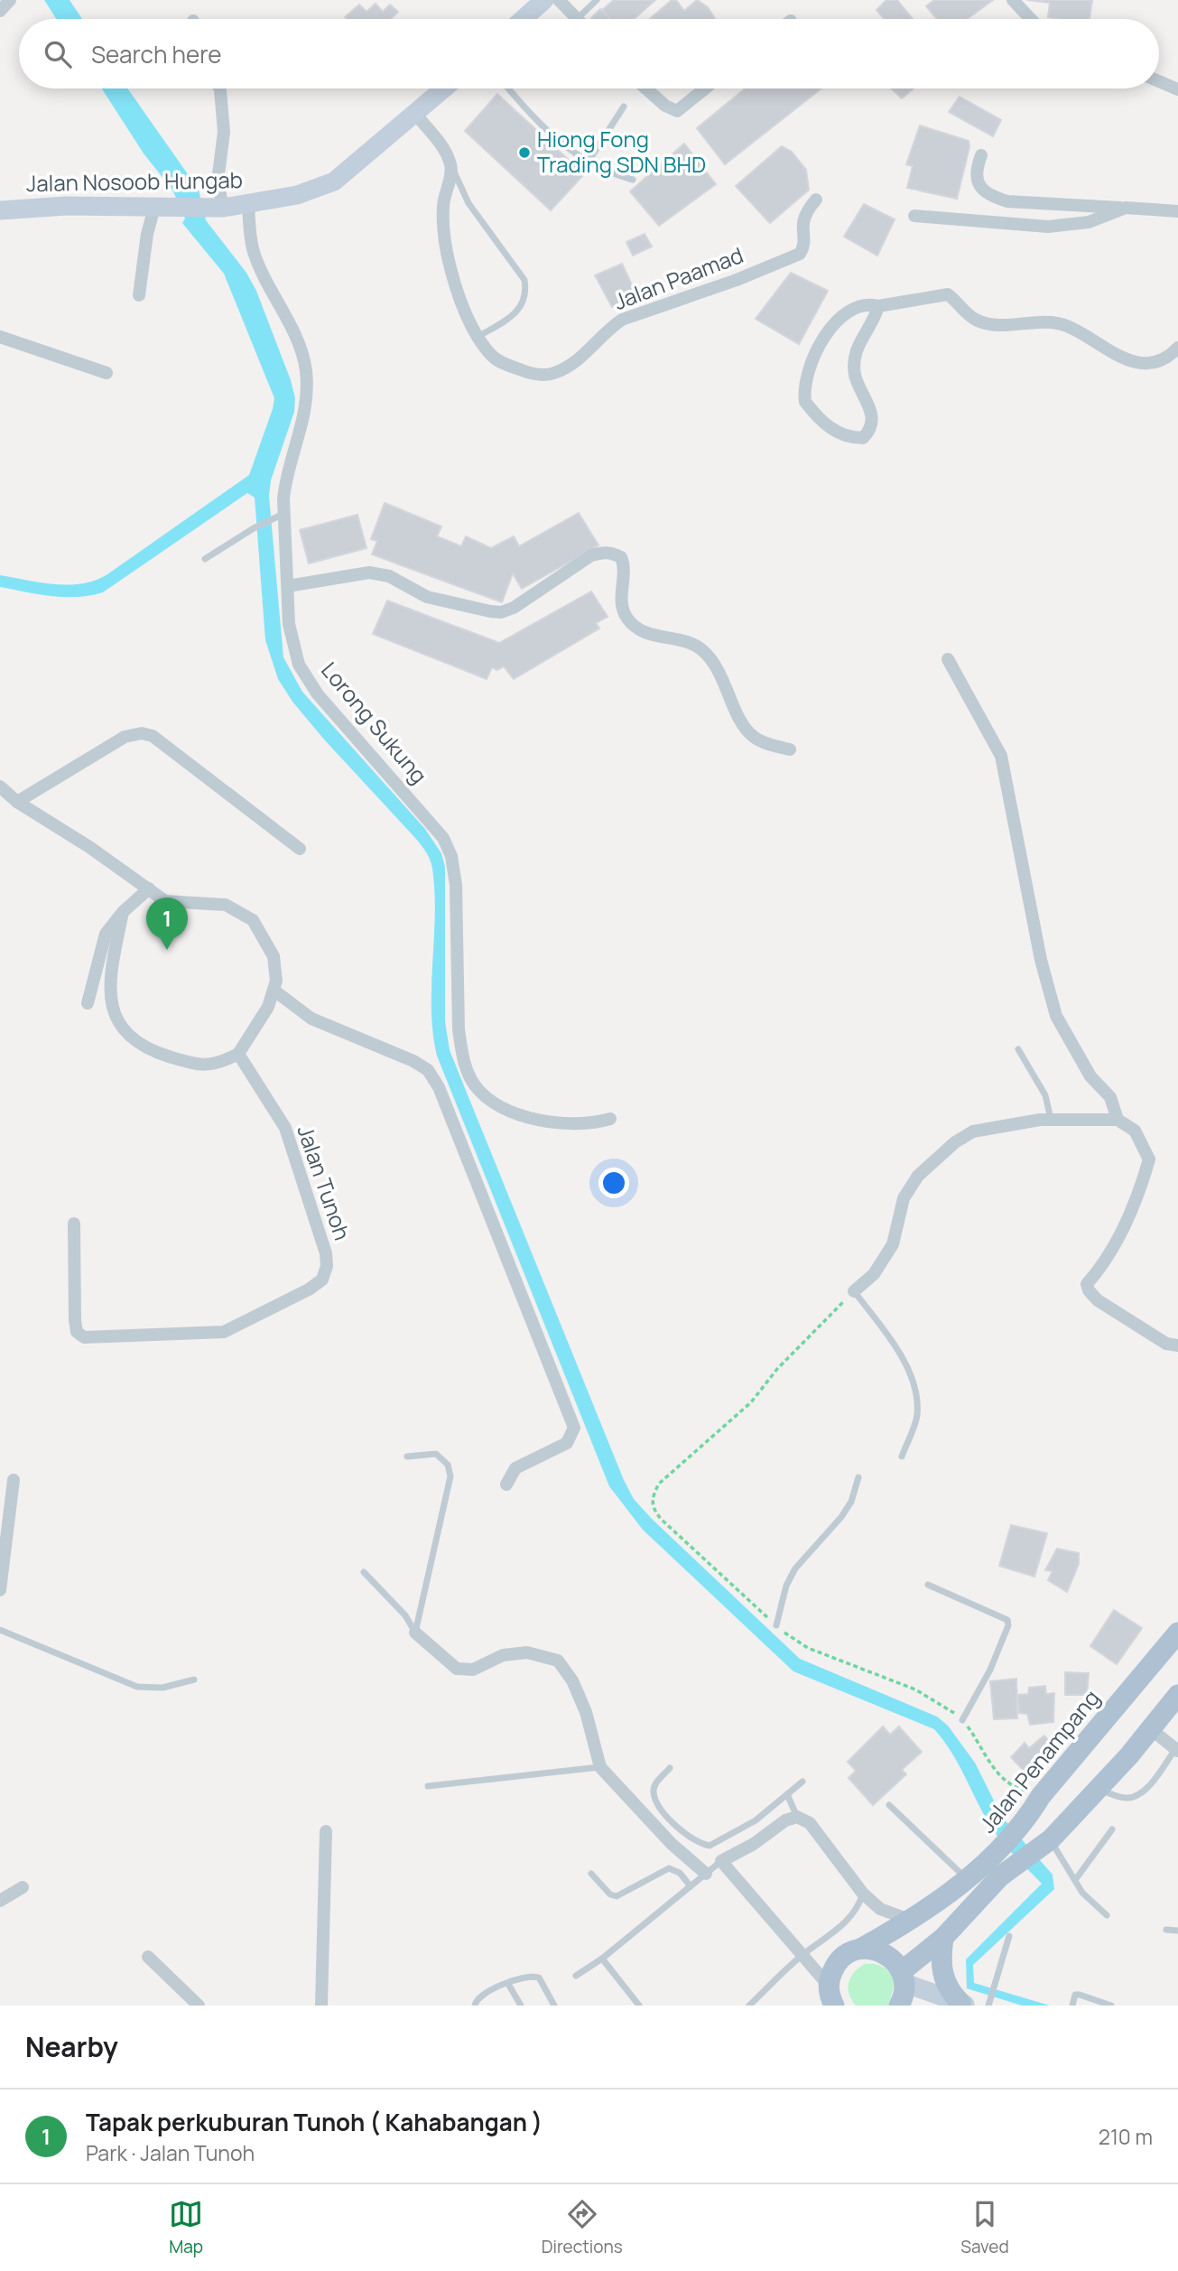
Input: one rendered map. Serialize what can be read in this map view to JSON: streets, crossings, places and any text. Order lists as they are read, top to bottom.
{
  "streets": {
    "main road": ["Jalan Nosoob Hungab", "Jalan Penampang"],
    "street": ["Jalan Paamad", "Lorong Sukung", "Jalan Tunoh"]
  },
  "crossings": [
    ["Jalan Nosoob Hungab", "Lorong Sukung"]
  ],
  "places": ["Hiong Fong Trading SDN BHD"],
  "page": {
    "search": "Search here",
    "pins": "1",
    "heading": "Nearby",
    "list": [
      {
        "mark": "1",
        "name": "Tapak perkuburan Tunoh ( Kahabangan )",
        "note": "Park · Jalan Tunoh",
        "value": "210 m"
      }
    ],
    "nav": ["Map", "Directions", "Saved"]
  }
}
